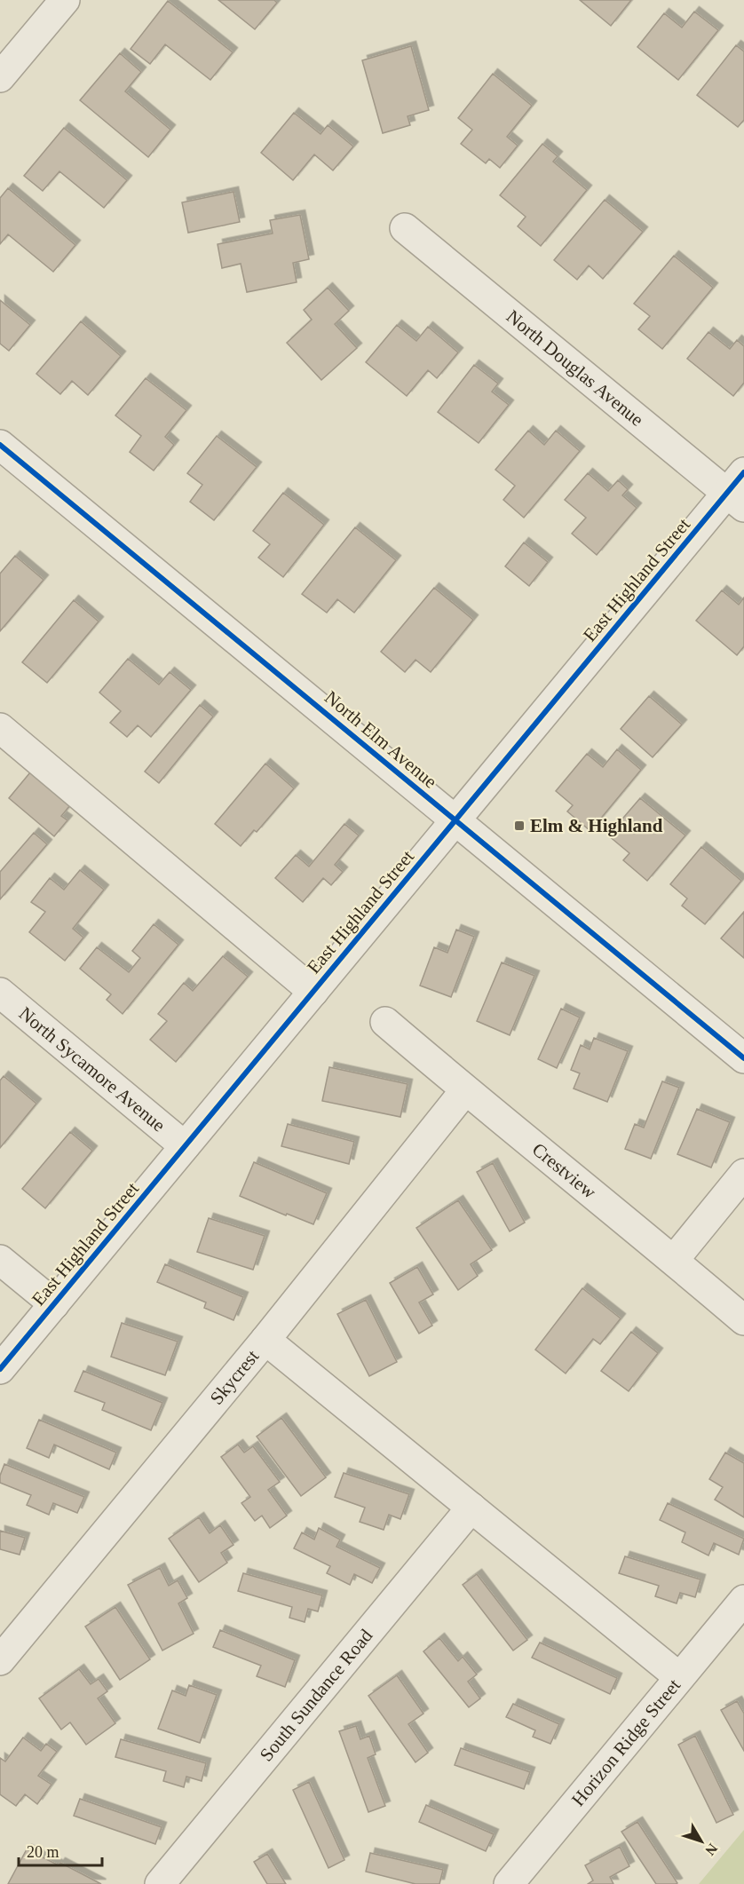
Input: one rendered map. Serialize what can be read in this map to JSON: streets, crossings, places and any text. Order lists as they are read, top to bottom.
{
  "streets": {
    "street": [
      "North Douglas Avenue",
      "East Highland Street",
      "North Elm Avenue",
      "North Sycamore Avenue",
      "Crestview",
      "Skycrest",
      "South Sundance Road",
      "Horizon Ridge Street"
    ]
  },
  "crossings": [
    ["North Douglas Avenue", "East Highland Street"],
    ["East Highland Street", "North Elm Avenue"],
    ["East Highland Street", "North Sycamore Avenue"],
    ["Crestview", "Skycrest"]
  ],
  "places": {
    "transit": ["Elm & Highland"]
  },
  "scale_bar": "20 m",
  "north": "bottom right"
}
